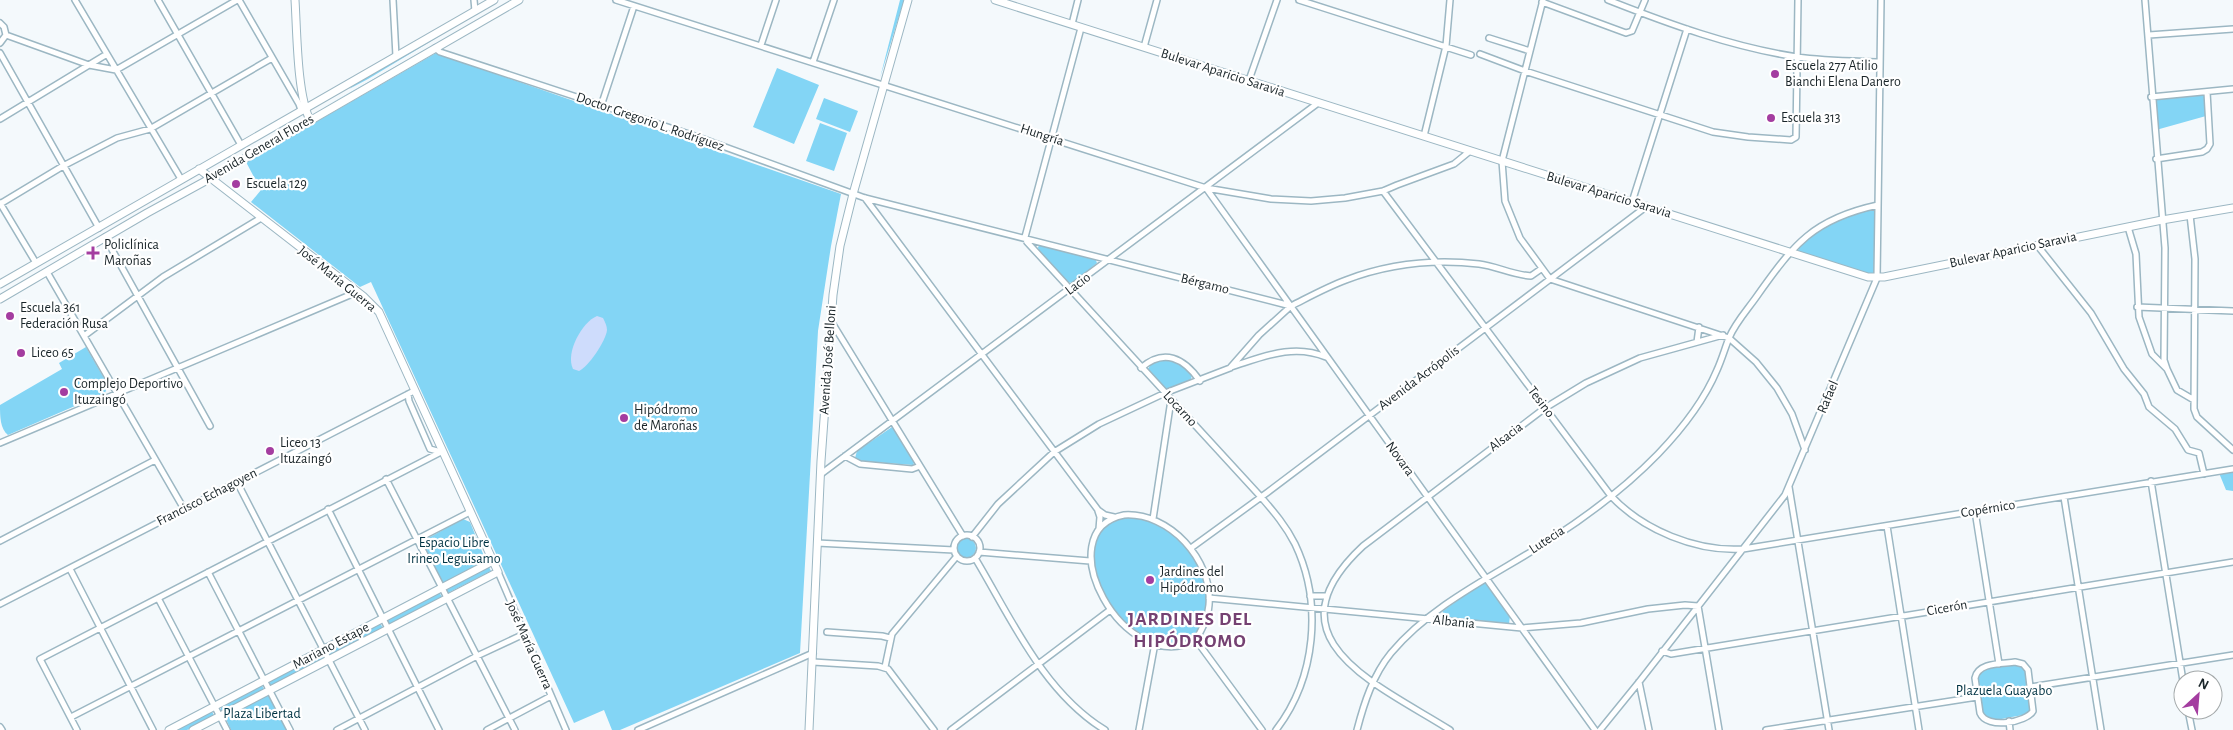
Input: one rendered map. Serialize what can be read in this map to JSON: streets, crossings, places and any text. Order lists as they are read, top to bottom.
{
  "streets": {
    "street": [
      "Bulevar Aparicio Saravia",
      "Doctor Gregorio L. Rodríguez",
      "Hungría",
      "Avenida General Flores",
      "José María Guerra",
      "Lacio",
      "Bérgamo",
      "Avenida José Belloni",
      "Avenida Acrópolis",
      "Rafael",
      "Tesino",
      "Locarno",
      "Alsacia",
      "Novara",
      "Francisco Echagoyen",
      "Copérnico",
      "Lutecia",
      "Cicerón",
      "Albania",
      "Mariano Estape"
    ]
  },
  "crossings": [
    ["Bulevar Aparicio Saravia", "Hungría"],
    ["Bulevar Aparicio Saravia", "Lacio"],
    ["Bulevar Aparicio Saravia", "Avenida Acrópolis"],
    ["Bulevar Aparicio Saravia", "Rafael"],
    ["Doctor Gregorio L. Rodríguez", "Avenida General Flores"],
    ["Doctor Gregorio L. Rodríguez", "Bérgamo"],
    ["Doctor Gregorio L. Rodríguez", "Avenida José Belloni"],
    ["Hungría", "Lacio"],
    ["Hungría", "Avenida José Belloni"],
    ["Hungría", "Tesino"],
    ["Hungría", "Novara"],
    ["Avenida General Flores", "José María Guerra"],
    ["José María Guerra", "Francisco Echagoyen"],
    ["José María Guerra", "Mariano Estape"],
    ["Lacio", "Bérgamo"],
    ["Lacio", "Avenida José Belloni"],
    ["Lacio", "Locarno"],
    ["Lacio", "Novara"],
    ["Bérgamo", "Locarno"],
    ["Bérgamo", "Novara"],
    ["Avenida Acrópolis", "Tesino"],
    ["Avenida Acrópolis", "Locarno"],
    ["Avenida Acrópolis", "Novara"],
    ["Avenida Acrópolis", "Albania"],
    ["Rafael", "Tesino"],
    ["Rafael", "Copérnico"],
    ["Rafael", "Cicerón"],
    ["Rafael", "Albania"],
    ["Tesino", "Alsacia"],
    ["Tesino", "Copérnico"],
    ["Tesino", "Lutecia"],
    ["Locarno", "Albania"],
    ["Alsacia", "Novara"],
    ["Alsacia", "Albania"],
    ["Novara", "Lutecia"],
    ["Novara", "Albania"],
    ["Lutecia", "Albania"]
  ],
  "districts": ["JARDINES DEL HIPÓDROMO"],
  "parks": ["Espacio Libre Irineo Leguisamo", "Plazuela Guayabo", "Plaza Libertad"],
  "places": {
    "other": [
      "Escuela 277 Atilio Bianchi Elena Danero",
      "Escuela 313",
      "Escuela 129",
      "Escuela 361 Federación Rusa",
      "Liceo 65",
      "Complejo Deportivo Ituzaingó",
      "Hipódromo de Maroñas",
      "Liceo 13 Ituzaingó",
      "Jardines del Hipódromo"
    ],
    "health": ["Policlínica Maroñas"]
  },
  "north": "top right"
}
